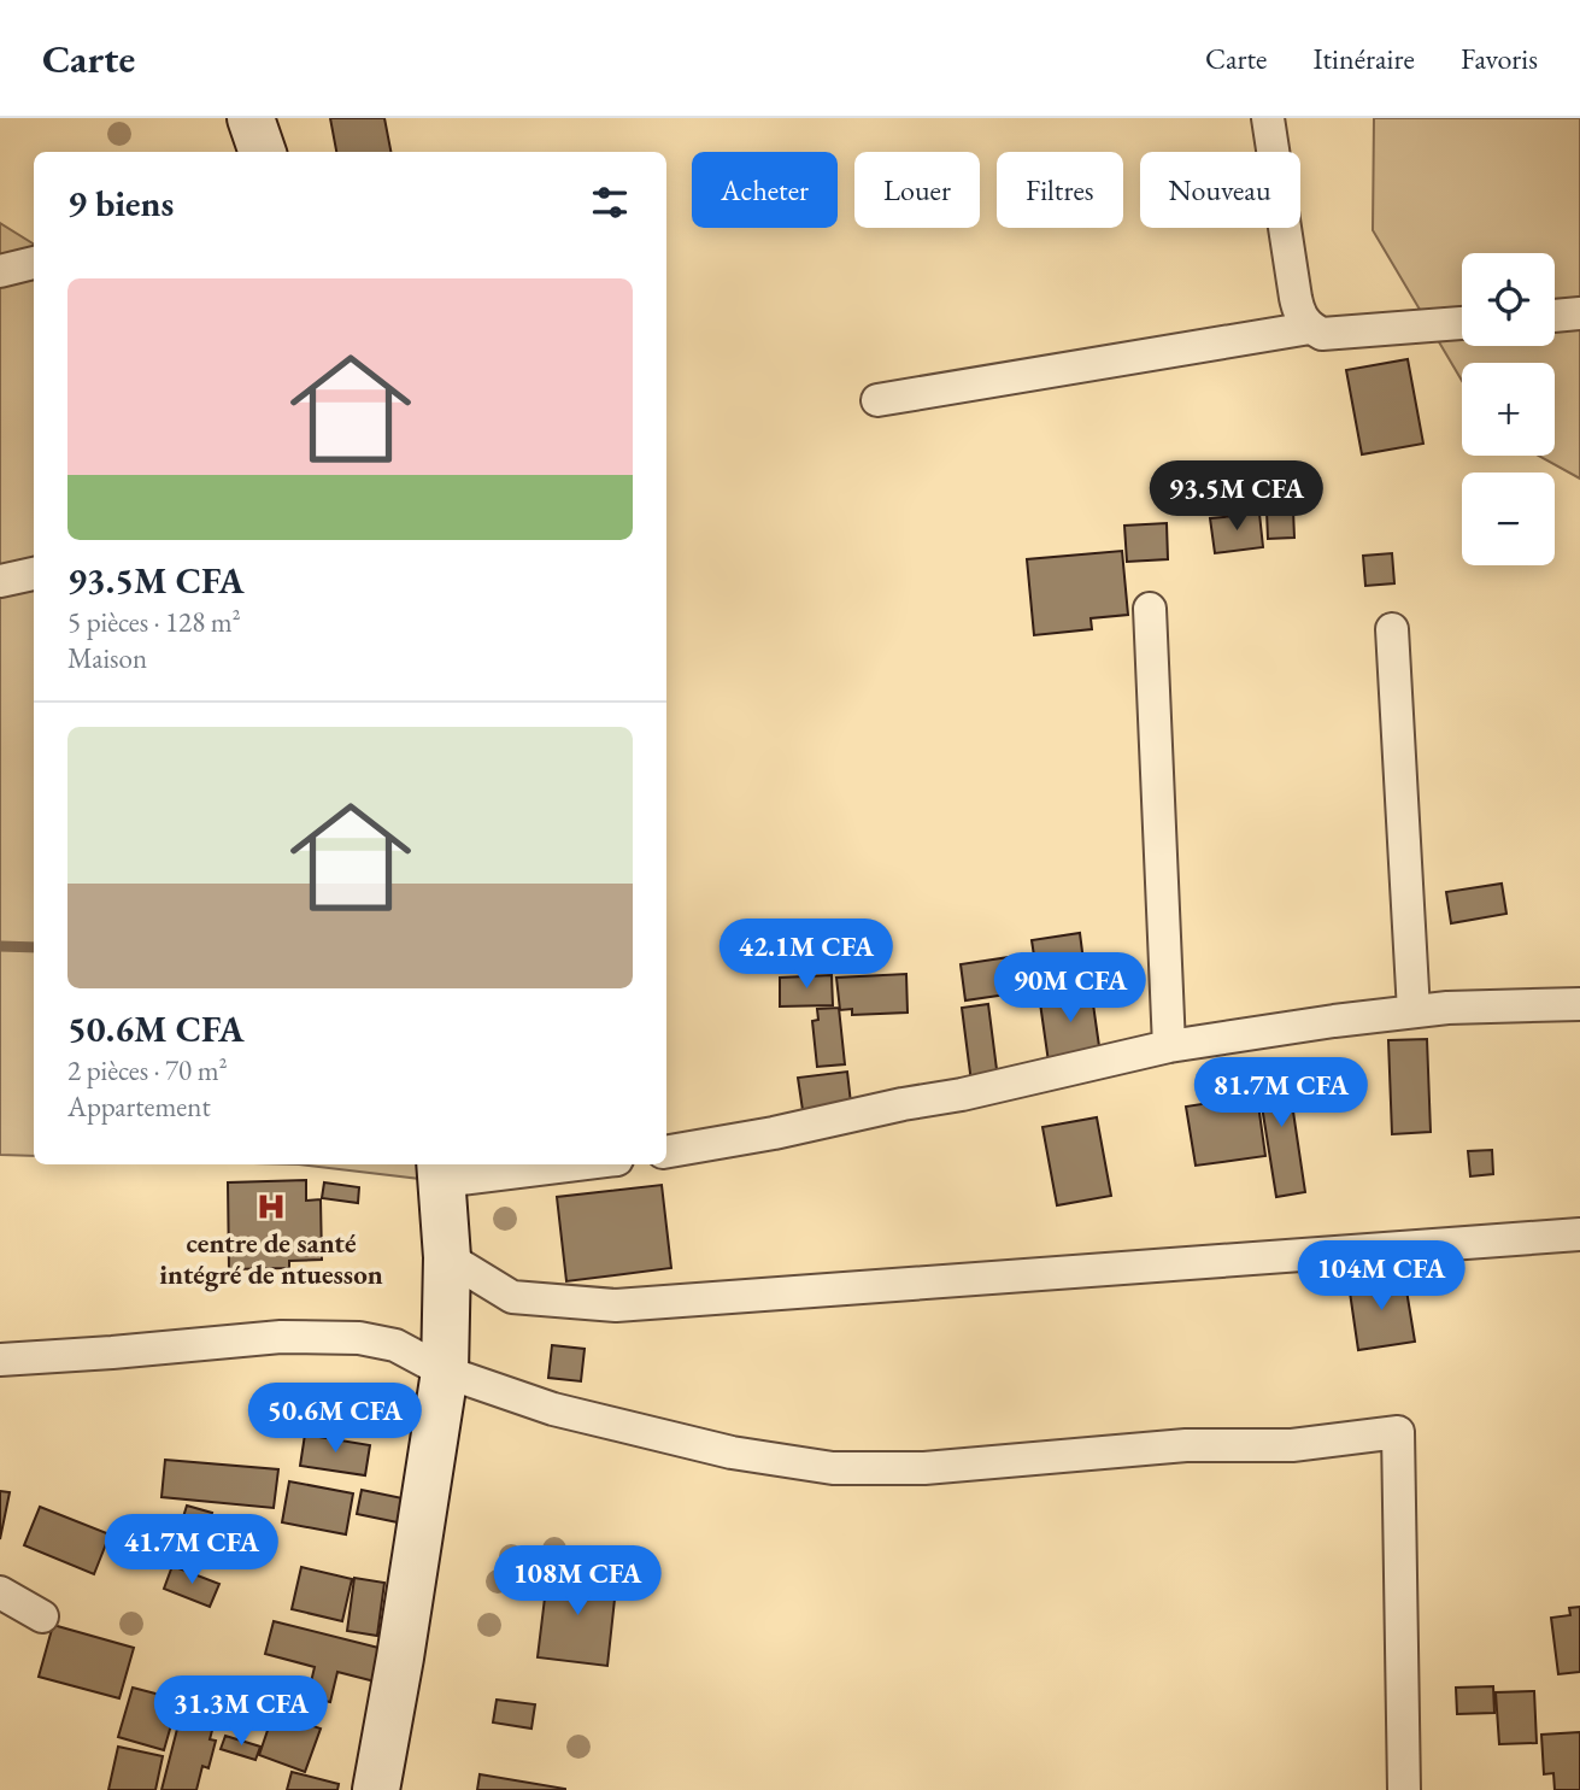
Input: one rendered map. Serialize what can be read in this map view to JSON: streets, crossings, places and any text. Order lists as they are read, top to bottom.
{
  "places": {
    "hospital": ["centre de santé intégré de ntuesson"]
  },
  "page": {
    "header": "Carte",
    "nav": ["Carte", "Itinéraire", "Favoris"],
    "chip": [
      "Acheter",
      "Louer",
      "Filtres",
      "Nouveau"
    ],
    "heading": "9 biens",
    "map_buttons": ["+", "−"],
    "list": [
      {
        "name": "93.5M CFA",
        "note": "5 pièces · 128 m² · Maison"
      },
      {
        "name": "50.6M CFA",
        "note": "2 pièces · 70 m² · Appartement"
      }
    ],
    "price": [
      "93.5M CFA",
      "42.1M CFA",
      "90M CFA",
      "81.7M CFA",
      "104M CFA",
      "50.6M CFA",
      "41.7M CFA",
      "108M CFA",
      "31.3M CFA"
    ]
  }
}
